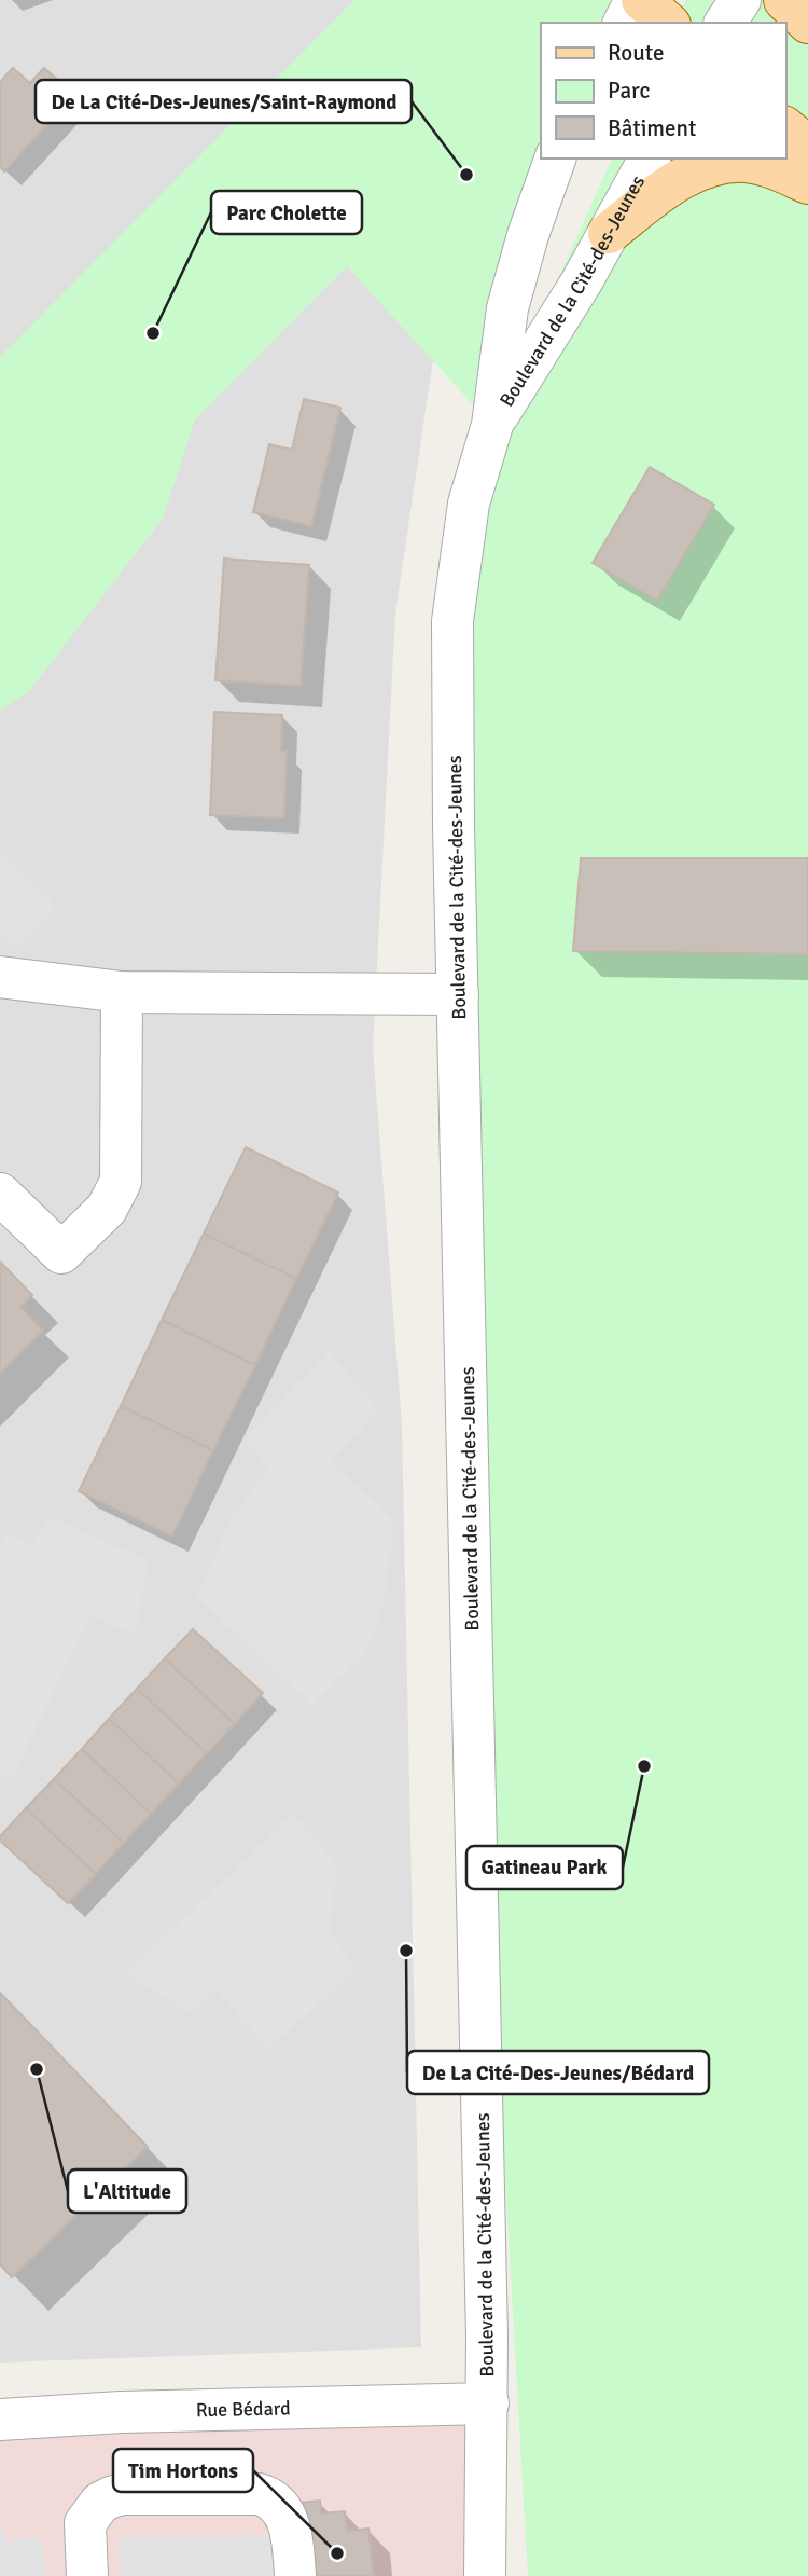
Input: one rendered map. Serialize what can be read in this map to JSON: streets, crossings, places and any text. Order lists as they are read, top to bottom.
{
  "streets": {
    "street": ["Boulevard de la Cité-des-Jeunes", "Rue Bédard"]
  },
  "crossings": [
    ["Boulevard de la Cité-des-Jeunes", "Rue Bédard"]
  ],
  "places": [
    "De La Cité-Des-Jeunes/Saint-Raymond",
    "Parc Cholette",
    "Gatineau Park",
    "De La Cité-Des-Jeunes/Bédard",
    "L'Altitude",
    "Tim Hortons"
  ],
  "legend": ["Route", "Parc", "Bâtiment"]
}
